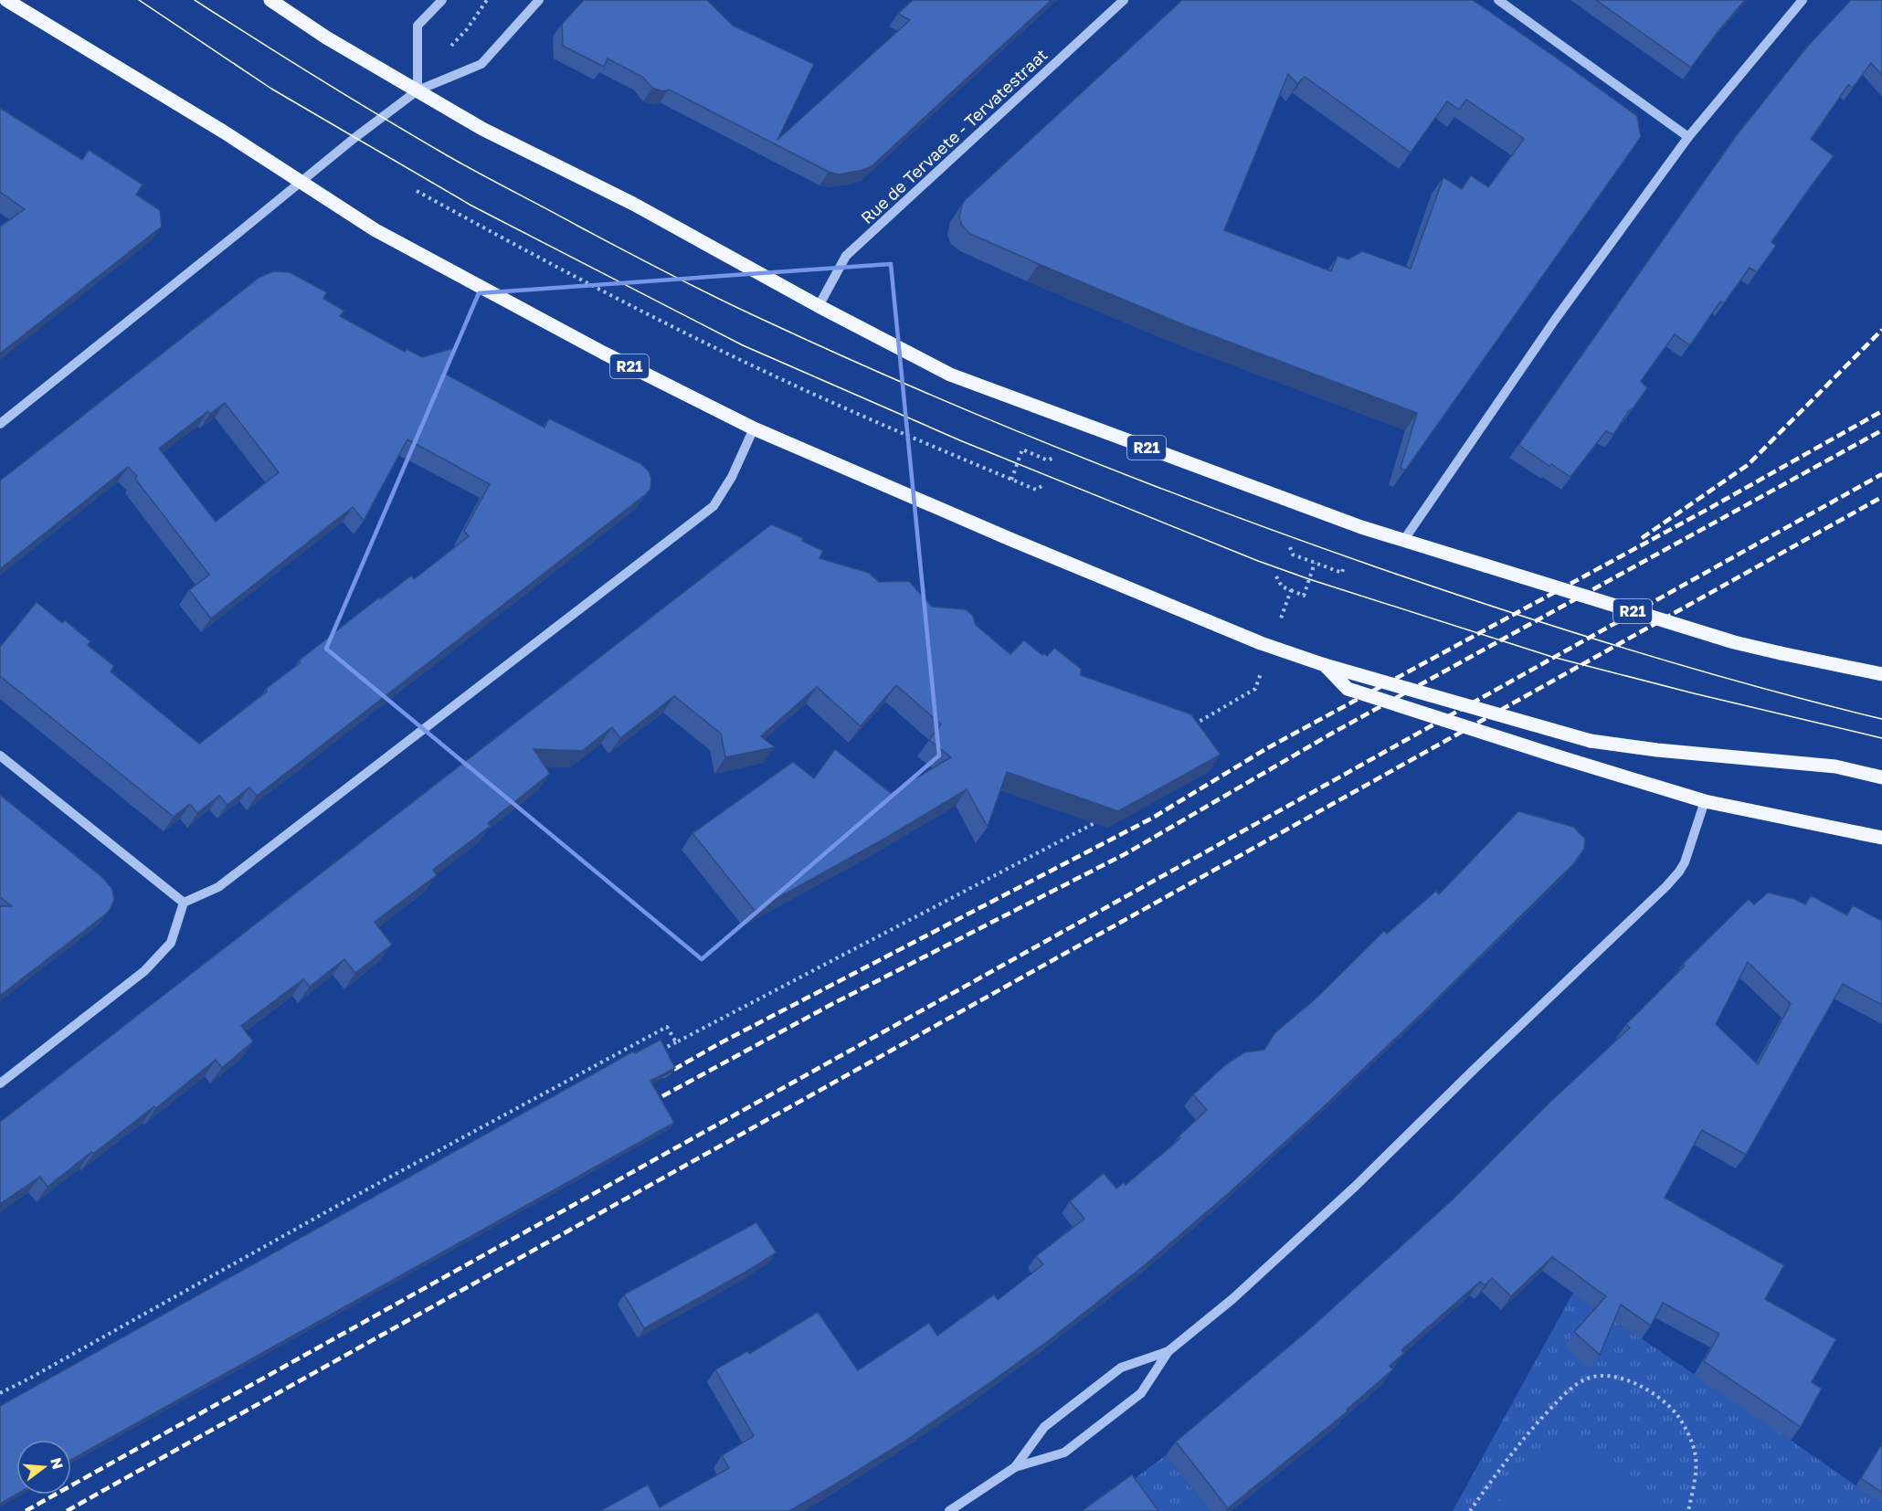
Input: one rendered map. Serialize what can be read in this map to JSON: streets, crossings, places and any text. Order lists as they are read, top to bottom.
{
  "streets": {
    "main road": ["R21"],
    "street": ["Rue de Tervaete - Tervatestraat"]
  },
  "crossings": [
    ["Rue de Tervaete - Tervatestraat", "R21"]
  ],
  "north": "right"
}
